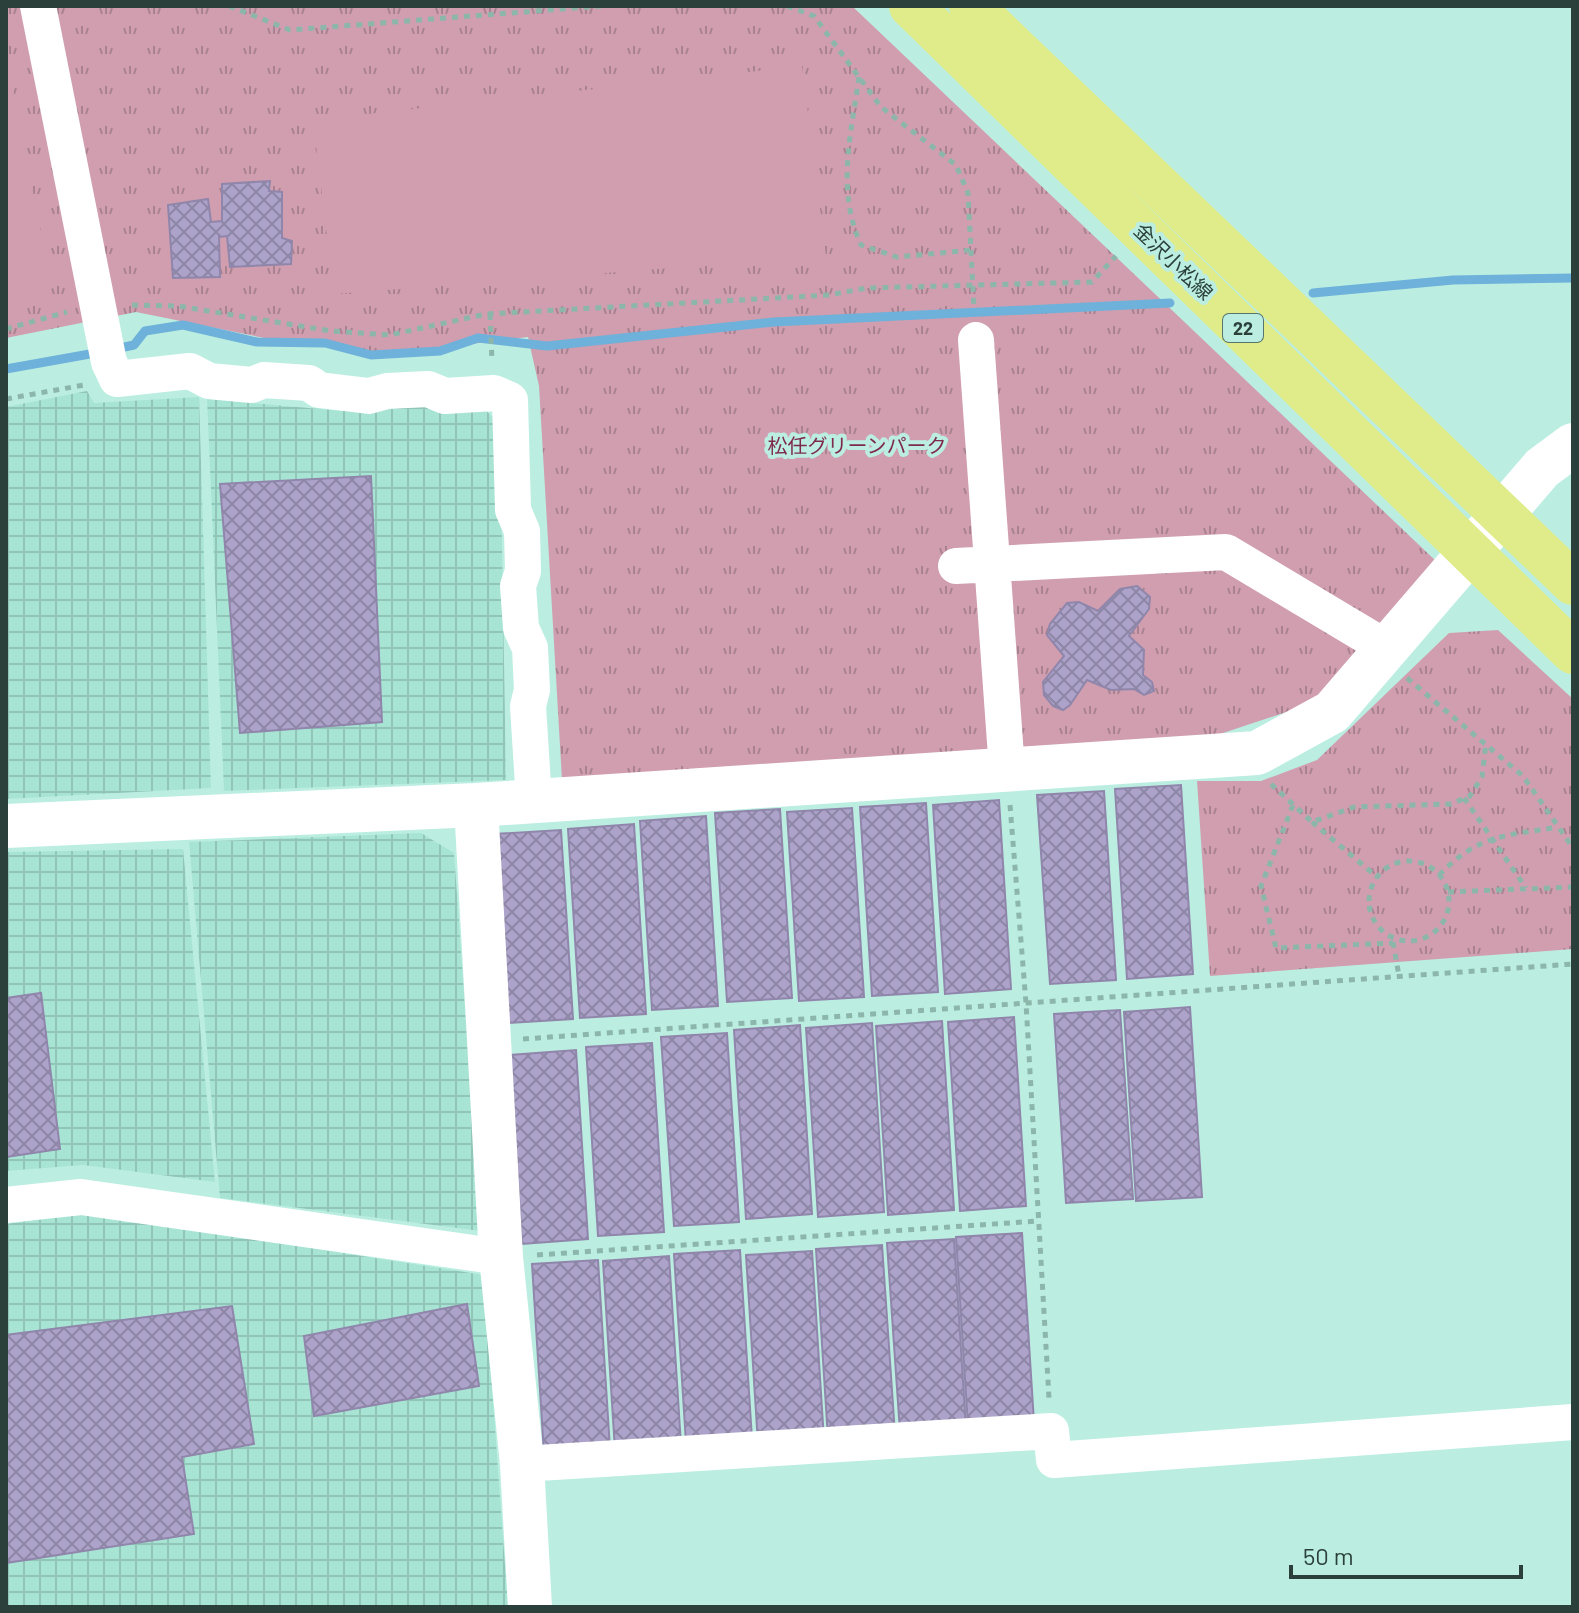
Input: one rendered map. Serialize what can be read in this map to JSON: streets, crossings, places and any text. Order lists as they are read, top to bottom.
{
  "streets": {
    "main road": ["金沢小松線", "22"]
  },
  "parks": ["松任グリーンパーク"],
  "scale_bar": "50 m"
}
